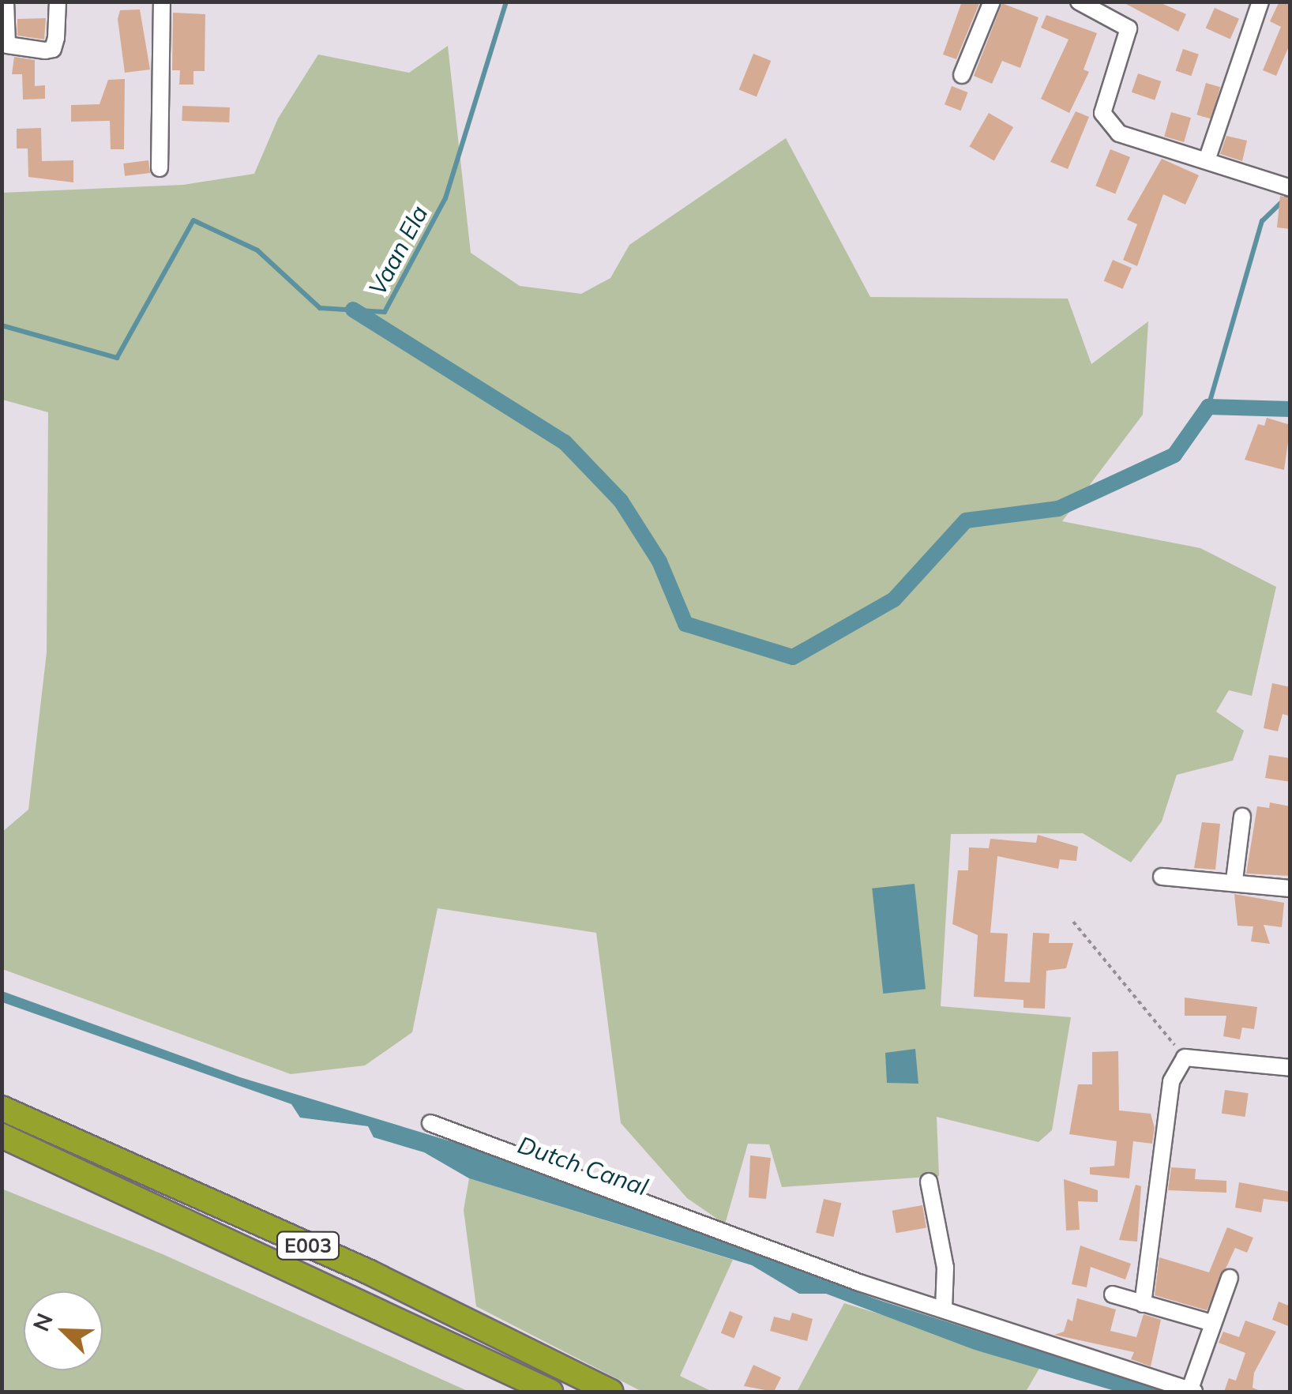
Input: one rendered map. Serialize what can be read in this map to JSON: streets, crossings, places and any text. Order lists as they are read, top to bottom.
{
  "streets": {
    "highway": ["E003"]
  },
  "water": ["Vaan Ela", "Dutch Canal"],
  "north": "top left"
}
